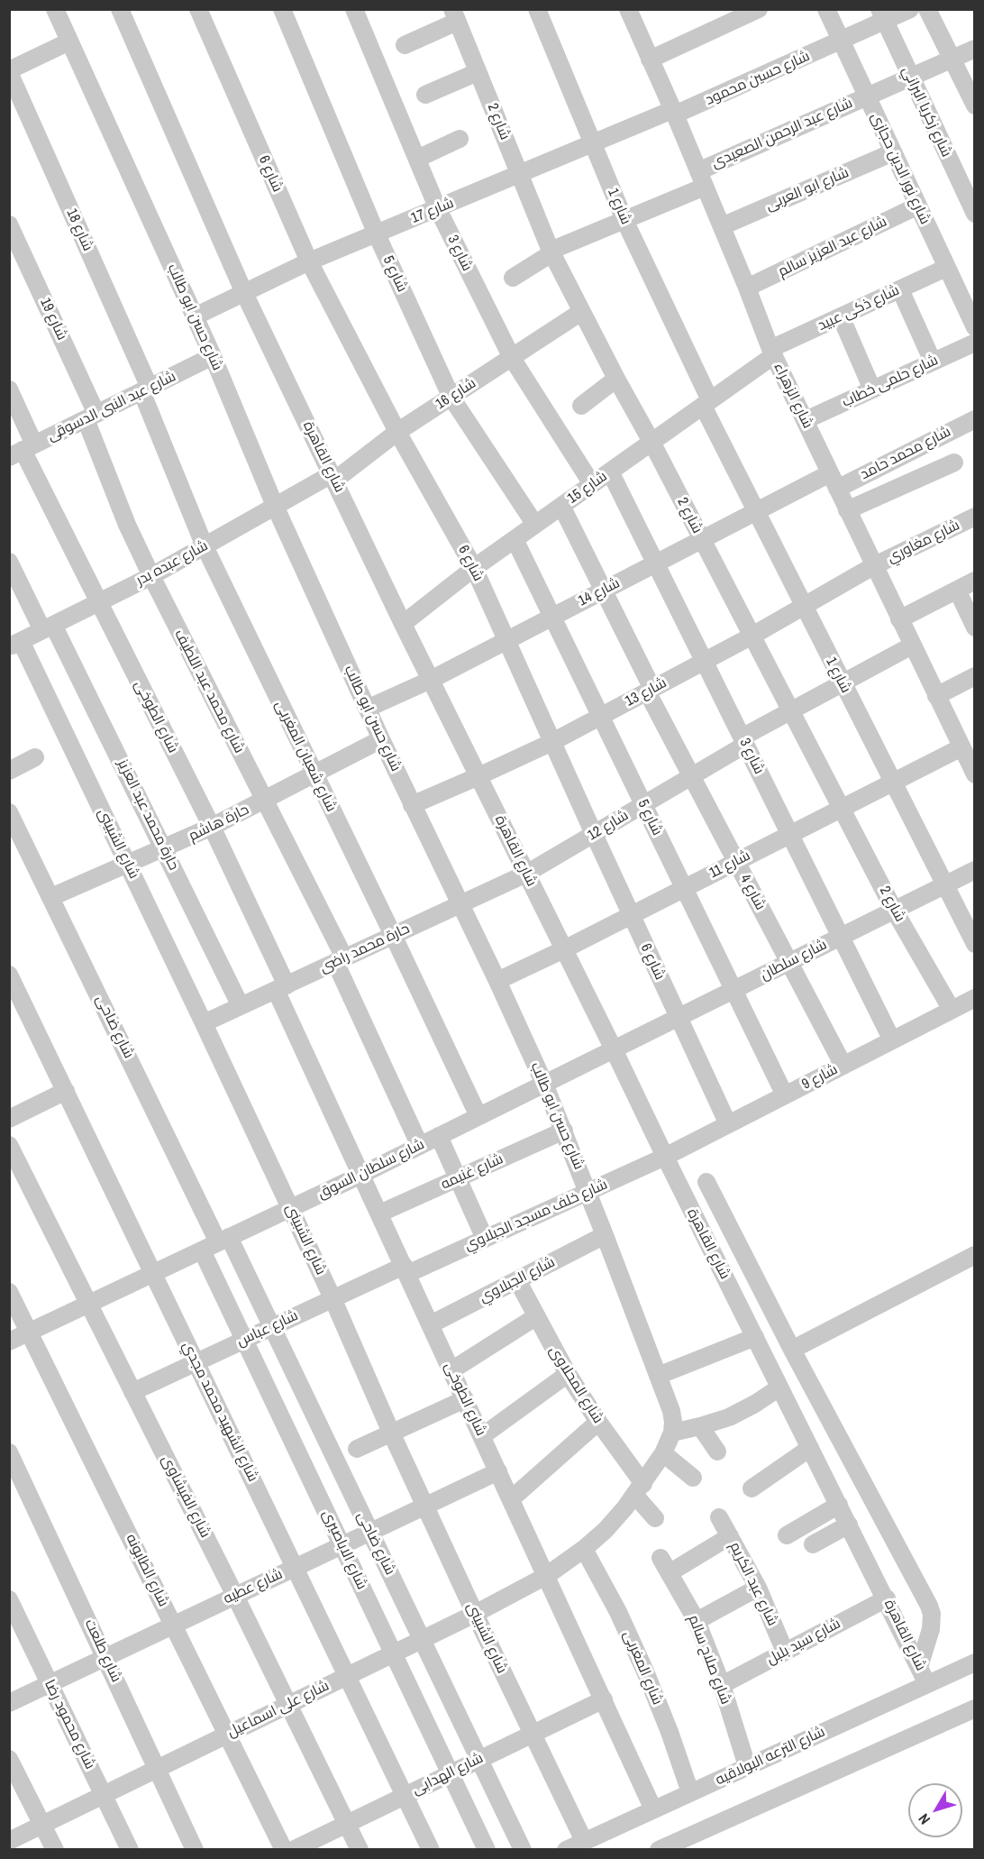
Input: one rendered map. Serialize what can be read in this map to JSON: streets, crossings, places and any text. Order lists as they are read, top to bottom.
{
  "streets": {
    "street": [
      "شارع حسين محمود",
      "شارع زكريا البراني",
      "شارع 2",
      "شارع عبد الرحمن الصعيدى",
      "شارع نور الدين حجازى",
      "شارع 6",
      "شارع ابو العربى",
      "شارع 1",
      "شارع 17",
      "شارع 18",
      "شارع عبد العزيز سالم",
      "شارع 3",
      "شارع 5",
      "شارع ذكى عبيد",
      "شارع حسن ابو طالب",
      "شارع 19",
      "شارع حلمى خطاب",
      "شارع 16",
      "شارع الزهراء",
      "شارع عبد النبى الدسوقى",
      "شارع محمد حامد",
      "شارع القاهرة",
      "شارع 15",
      "شارع مغاوري",
      "شارع عبده بدر",
      "شارع 14",
      "شارع محمد عبد اللطيف",
      "شارع 13",
      "شارع الطوخى",
      "شارع شعبان المغربى",
      "حارة محمد عبد العزيز",
      "حارة هاشم",
      "شارع 12",
      "شارع الشبينى",
      "شارع 11",
      "شارع 4",
      "حارة محمد راضى",
      "شارع سلطان",
      "شارع ضاحى",
      "شارع 9",
      "شارع سلطان السوق",
      "شارع غنيمه",
      "شارع خلف مسجد الجبلاوي",
      "شارع الجبلاوي",
      "شارع عباس",
      "شارع المحلاوى",
      "شارع الشهيد محمد مجدي",
      "شارع الفيشاوى",
      "شارع الاباصيرى",
      "شارع الطابونه",
      "شارع عبد الكريم",
      "شارع عطيه",
      "شارع سيد بلبل",
      "شارع طلعت",
      "شارع صلاح سالم",
      "شارع المغربى",
      "شارع على اسماعيل",
      "شارع محمود رضا",
      "شارع الترعه البولاقيه",
      "شارع الهدابى"
    ]
  },
  "crossings": [
    ["شارع حسين محمود", "شارع زكريا البراني"],
    ["شارع حسين محمود", "شارع نور الدين حجازى"],
    ["شارع حسين محمود", "شارع 17"],
    ["شارع حسين محمود", "شارع الزهراء"],
    ["شارع زكريا البراني", "شارع عبد الرحمن الصعيدى"],
    ["شارع 2", "شارع 17"],
    ["شارع 2", "شارع 16"],
    ["شارع 2", "شارع 15"],
    ["شارع 2", "شارع 14"],
    ["شارع 2", "شارع 13"],
    ["شارع 2", "شارع 12"],
    ["شارع 2", "شارع 11"],
    ["شارع 2", "شارع سلطان"],
    ["شارع 2", "شارع 9"],
    ["شارع عبد الرحمن الصعيدى", "شارع نور الدين حجازى"],
    ["شارع عبد الرحمن الصعيدى", "شارع الزهراء"],
    ["شارع نور الدين حجازى", "شارع ابو العربى"],
    ["شارع نور الدين حجازى", "شارع عبد العزيز سالم"],
    ["شارع نور الدين حجازى", "شارع ذكى عبيد"],
    ["شارع 6", "شارع 17"],
    ["شارع 6", "شارع 16"],
    ["شارع 6", "شارع 15"],
    ["شارع 6", "شارع 14"],
    ["شارع 6", "شارع 13"],
    ["شارع 6", "شارع 12"],
    ["شارع 6", "شارع 11"],
    ["شارع 6", "شارع سلطان"],
    ["شارع 6", "شارع 9"],
    ["شارع ابو العربى", "شارع الزهراء"],
    ["شارع 1", "شارع 17"],
    ["شارع 1", "شارع 15"],
    ["شارع 1", "شارع 14"],
    ["شارع 1", "شارع 13"],
    ["شارع 1", "شارع 12"],
    ["شارع 1", "شارع 11"],
    ["شارع 1", "شارع سلطان"],
    ["شارع 17", "شارع 3"],
    ["شارع 17", "شارع 5"],
    ["شارع 17", "شارع حسن ابو طالب"],
    ["شارع 17", "شارع الزهراء"],
    ["شارع 17", "شارع القاهرة"],
    ["شارع 18", "شارع عبد النبى الدسوقى"],
    ["شارع 18", "شارع شعبان المغربى"],
    ["شارع عبد العزيز سالم", "شارع الزهراء"],
    ["شارع 3", "شارع 16"],
    ["شارع 3", "شارع 15"],
    ["شارع 3", "شارع 14"],
    ["شارع 3", "شارع 13"],
    ["شارع 3", "شارع 12"],
    ["شارع 3", "شارع 11"],
    ["شارع 3", "شارع سلطان"],
    ["شارع 3", "شارع 9"],
    ["شارع 5", "شارع 16"],
    ["شارع 5", "شارع 15"],
    ["شارع 5", "شارع 14"],
    ["شارع 5", "شارع 13"],
    ["شارع 5", "شارع 12"],
    ["شارع 5", "شارع 11"],
    ["شارع 5", "شارع سلطان"],
    ["شارع 5", "شارع 9"],
    ["شارع ذكى عبيد", "شارع الزهراء"],
    ["شارع ذكى عبيد", "شارع 15"],
    ["شارع حسن ابو طالب", "شارع عبد النبى الدسوقى"],
    ["شارع حسن ابو طالب", "شارع عبده بدر"],
    ["شارع حسن ابو طالب", "شارع 14"],
    ["شارع حسن ابو طالب", "شارع 13"],
    ["شارع حسن ابو طالب", "حارة هاشم"],
    ["شارع حسن ابو طالب", "شارع 11"],
    ["شارع حسن ابو طالب", "حارة محمد راضى"],
    ["شارع حسن ابو طالب", "شارع سلطان السوق"],
    ["شارع حسن ابو طالب", "شارع غنيمه"],
    ["شارع حسن ابو طالب", "شارع خلف مسجد الجبلاوي"],
    ["شارع حسن ابو طالب", "شارع الجبلاوي"],
    ["شارع حسن ابو طالب", "شارع على اسماعيل"],
    ["شارع 19", "شارع عبد النبى الدسوقى"],
    ["شارع 19", "شارع محمد عبد اللطيف"],
    ["شارع حلمى خطاب", "شارع الزهراء"],
    ["شارع 16", "شارع القاهرة"],
    ["شارع 16", "شارع عبده بدر"],
    ["شارع الزهراء", "شارع محمد حامد"],
    ["شارع الزهراء", "شارع 15"],
    ["شارع الزهراء", "شارع مغاوري"],
    ["شارع الزهراء", "شارع 14"],
    ["شارع الزهراء", "شارع 13"],
    ["شارع الزهراء", "شارع 12"],
    ["شارع الزهراء", "شارع 11"],
    ["شارع عبد النبى الدسوقى", "شارع محمد عبد اللطيف"],
    ["شارع عبد النبى الدسوقى", "شارع الطوخى"],
    ["شارع عبد النبى الدسوقى", "شارع شعبان المغربى"],
    ["شارع محمد حامد", "شارع 14"],
    ["شارع القاهرة", "شارع 15"],
    ["شارع القاهرة", "شارع عبده بدر"],
    ["شارع القاهرة", "شارع 14"],
    ["شارع القاهرة", "شارع 13"],
    ["شارع القاهرة", "شارع 12"],
    ["شارع القاهرة", "شارع 11"],
    ["شارع القاهرة", "حارة محمد راضى"],
    ["شارع القاهرة", "شارع سلطان"],
    ["شارع القاهرة", "شارع 9"],
    ["شارع القاهرة", "شارع سلطان السوق"],
    ["شارع القاهرة", "شارع خلف مسجد الجبلاوي"],
    ["شارع القاهرة", "شارع سيد بلبل"],
    ["شارع القاهرة", "شارع الترعه البولاقيه"],
    ["شارع 15", "شارع 4"],
    ["شارع مغاوري", "شارع 13"],
    ["شارع عبده بدر", "شارع محمد عبد اللطيف"],
    ["شارع عبده بدر", "شارع الطوخى"],
    ["شارع عبده بدر", "شارع شعبان المغربى"],
    ["شارع عبده بدر", "حارة محمد عبد العزيز"],
    ["شارع عبده بدر", "شارع الشبينى"],
    ["شارع 14", "شارع 4"],
    ["شارع محمد عبد اللطيف", "حارة هاشم"],
    ["شارع محمد عبد اللطيف", "حارة محمد راضى"],
    ["شارع محمد عبد اللطيف", "شارع سلطان السوق"],
    ["شارع 13", "شارع 4"],
    ["شارع الطوخى", "حارة هاشم"],
    ["شارع الطوخى", "حارة محمد راضى"],
    ["شارع الطوخى", "شارع سلطان السوق"],
    ["شارع الطوخى", "شارع غنيمه"],
    ["شارع الطوخى", "شارع خلف مسجد الجبلاوي"],
    ["شارع الطوخى", "شارع الجبلاوي"],
    ["شارع الطوخى", "شارع عباس"],
    ["شارع الطوخى", "شارع عطيه"],
    ["شارع الطوخى", "شارع على اسماعيل"],
    ["شارع الطوخى", "شارع الترعه البولاقيه"],
    ["شارع الطوخى", "شارع الهدابى"],
    ["شارع شعبان المغربى", "حارة هاشم"],
    ["شارع شعبان المغربى", "حارة محمد راضى"],
    ["شارع شعبان المغربى", "شارع سلطان السوق"],
    ["حارة محمد عبد العزيز", "حارة هاشم"],
    ["حارة محمد عبد العزيز", "حارة محمد راضى"],
    ["حارة هاشم", "شارع الشبينى"],
    ["حارة هاشم", "شارع ضاحى"],
    ["شارع 12", "شارع 4"],
    ["شارع 12", "حارة محمد راضى"],
    ["شارع الشبينى", "حارة محمد راضى"],
    ["شارع الشبينى", "شارع سلطان السوق"],
    ["شارع الشبينى", "شارع عباس"],
    ["شارع الشبينى", "شارع عطيه"],
    ["شارع الشبينى", "شارع على اسماعيل"],
    ["شارع الشبينى", "شارع الترعه البولاقيه"],
    ["شارع الشبينى", "شارع الهدابى"],
    ["شارع 11", "شارع 4"],
    ["شارع 4", "شارع سلطان"],
    ["شارع 4", "شارع 9"],
    ["شارع سلطان", "شارع سلطان السوق"],
    ["شارع ضاحى", "شارع سلطان السوق"],
    ["شارع ضاحى", "شارع عباس"],
    ["شارع ضاحى", "شارع الاباصيرى"],
    ["شارع ضاحى", "شارع عطيه"],
    ["شارع ضاحى", "شارع على اسماعيل"],
    ["شارع ضاحى", "شارع الهدابى"],
    ["شارع 9", "شارع خلف مسجد الجبلاوي"],
    ["شارع سلطان السوق", "شارع الشهيد محمد مجدي"],
    ["شارع سلطان السوق", "شارع الفيشاوى"],
    ["شارع سلطان السوق", "شارع الاباصيرى"],
    ["شارع سلطان السوق", "شارع الطابونه"],
    ["شارع خلف مسجد الجبلاوي", "شارع عباس"],
    ["شارع الجبلاوي", "شارع المحلاوى"],
    ["شارع عباس", "شارع الشهيد محمد مجدي"],
    ["شارع عباس", "شارع الفيشاوى"],
    ["شارع عباس", "شارع الاباصيرى"],
    ["شارع المحلاوى", "شارع على اسماعيل"],
    ["شارع الشهيد محمد مجدي", "شارع عطيه"],
    ["شارع الشهيد محمد مجدي", "شارع على اسماعيل"],
    ["شارع الشهيد محمد مجدي", "شارع الهدابى"],
    ["شارع الفيشاوى", "شارع عطيه"],
    ["شارع الفيشاوى", "شارع على اسماعيل"],
    ["شارع الفيشاوى", "شارع الهدابى"],
    ["شارع الاباصيرى", "شارع عطيه"],
    ["شارع الاباصيرى", "شارع على اسماعيل"],
    ["شارع الاباصيرى", "شارع الهدابى"],
    ["شارع الطابونه", "شارع عطيه"],
    ["شارع الطابونه", "شارع على اسماعيل"],
    ["شارع عبد الكريم", "شارع سيد بلبل"],
    ["شارع عطيه", "شارع طلعت"],
    ["شارع عطيه", "شارع محمود رضا"],
    ["شارع سيد بلبل", "شارع صلاح سالم"],
    ["شارع طلعت", "شارع على اسماعيل"],
    ["شارع صلاح سالم", "شارع الترعه البولاقيه"],
    ["شارع المغربى", "شارع على اسماعيل"],
    ["شارع المغربى", "شارع الترعه البولاقيه"],
    ["شارع على اسماعيل", "شارع محمود رضا"]
  ],
  "north": "bottom left"
}
